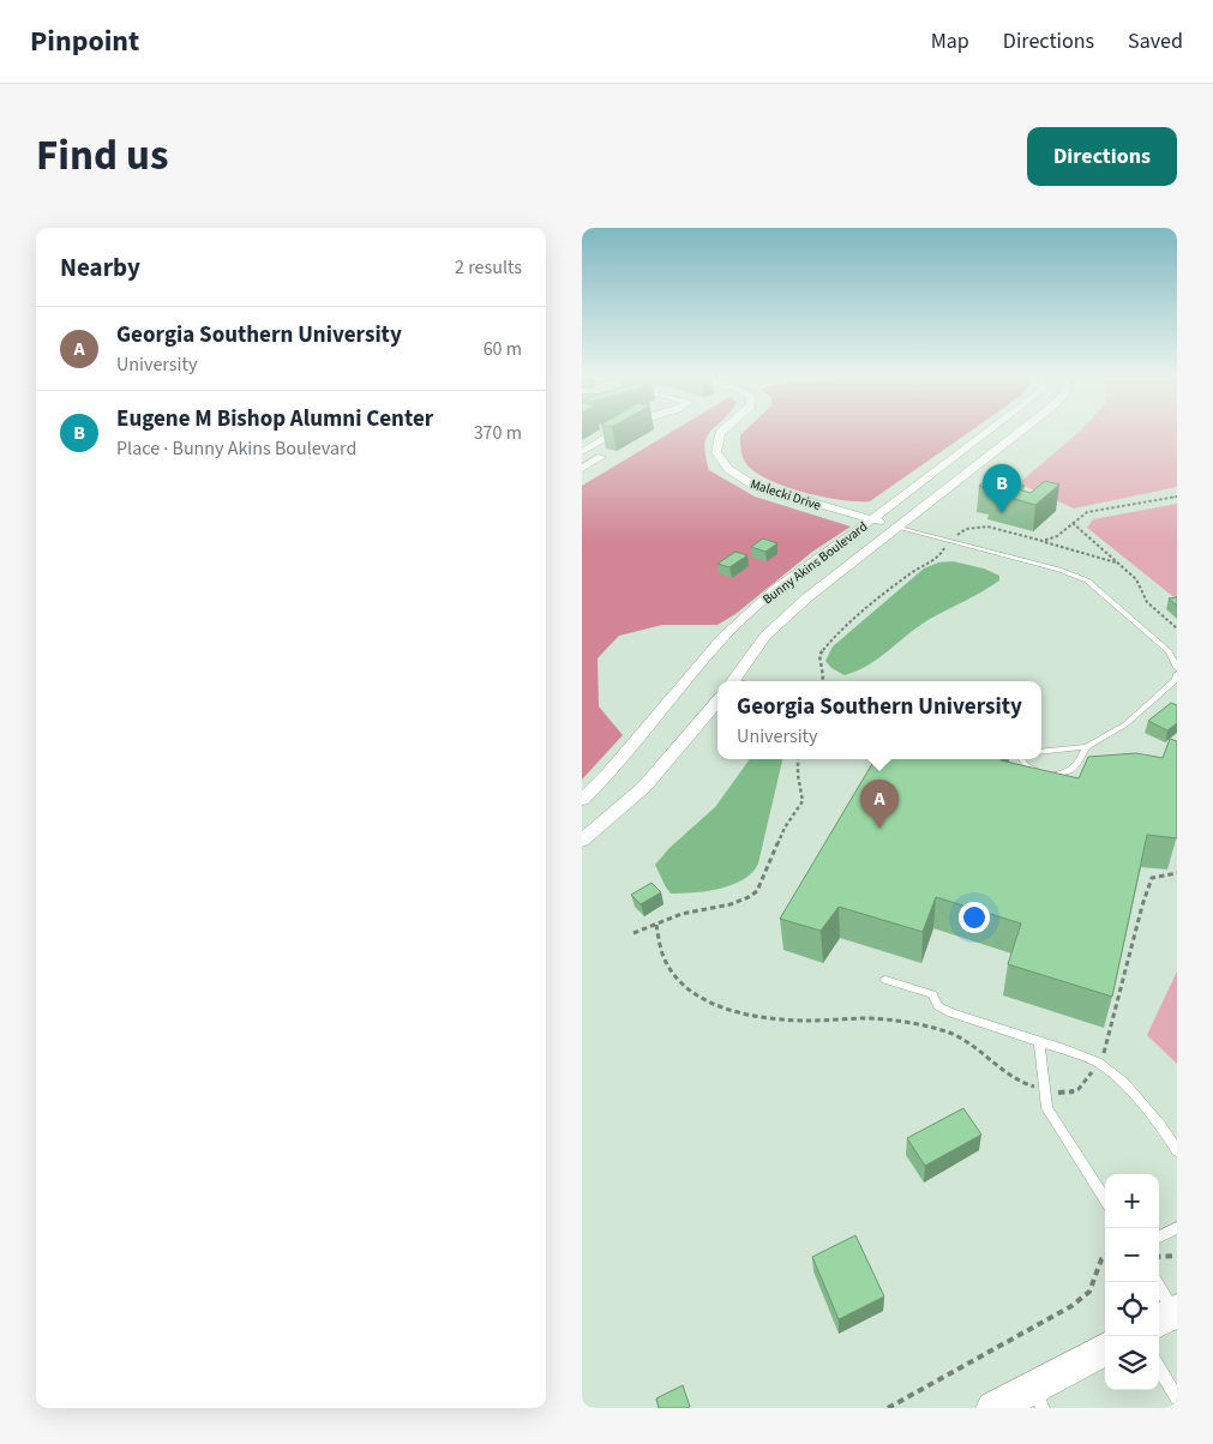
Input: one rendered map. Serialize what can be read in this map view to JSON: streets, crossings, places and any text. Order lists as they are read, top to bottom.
{
  "streets": {
    "street": ["Malecki Drive", "Bunny Akins Boulevard"]
  },
  "crossings": [
    ["Malecki Drive", "Bunny Akins Boulevard"]
  ],
  "page": {
    "header": "Pinpoint",
    "nav": ["Map", "Directions", "Saved"],
    "title": "Find us",
    "buttons": "Directions",
    "heading": ["Nearby", "2 results"],
    "list": [
      {
        "mark": "A",
        "name": "Georgia Southern University",
        "note": "University",
        "value": "60 m"
      },
      {
        "mark": "B",
        "name": "Eugene M Bishop Alumni Center",
        "note": "Place · Bunny Akins Boulevard",
        "value": "370 m"
      }
    ],
    "pins": ["B", "A"],
    "popup": ["Georgia Southern University", "University"],
    "map_buttons": ["+", "−"]
  }
}
